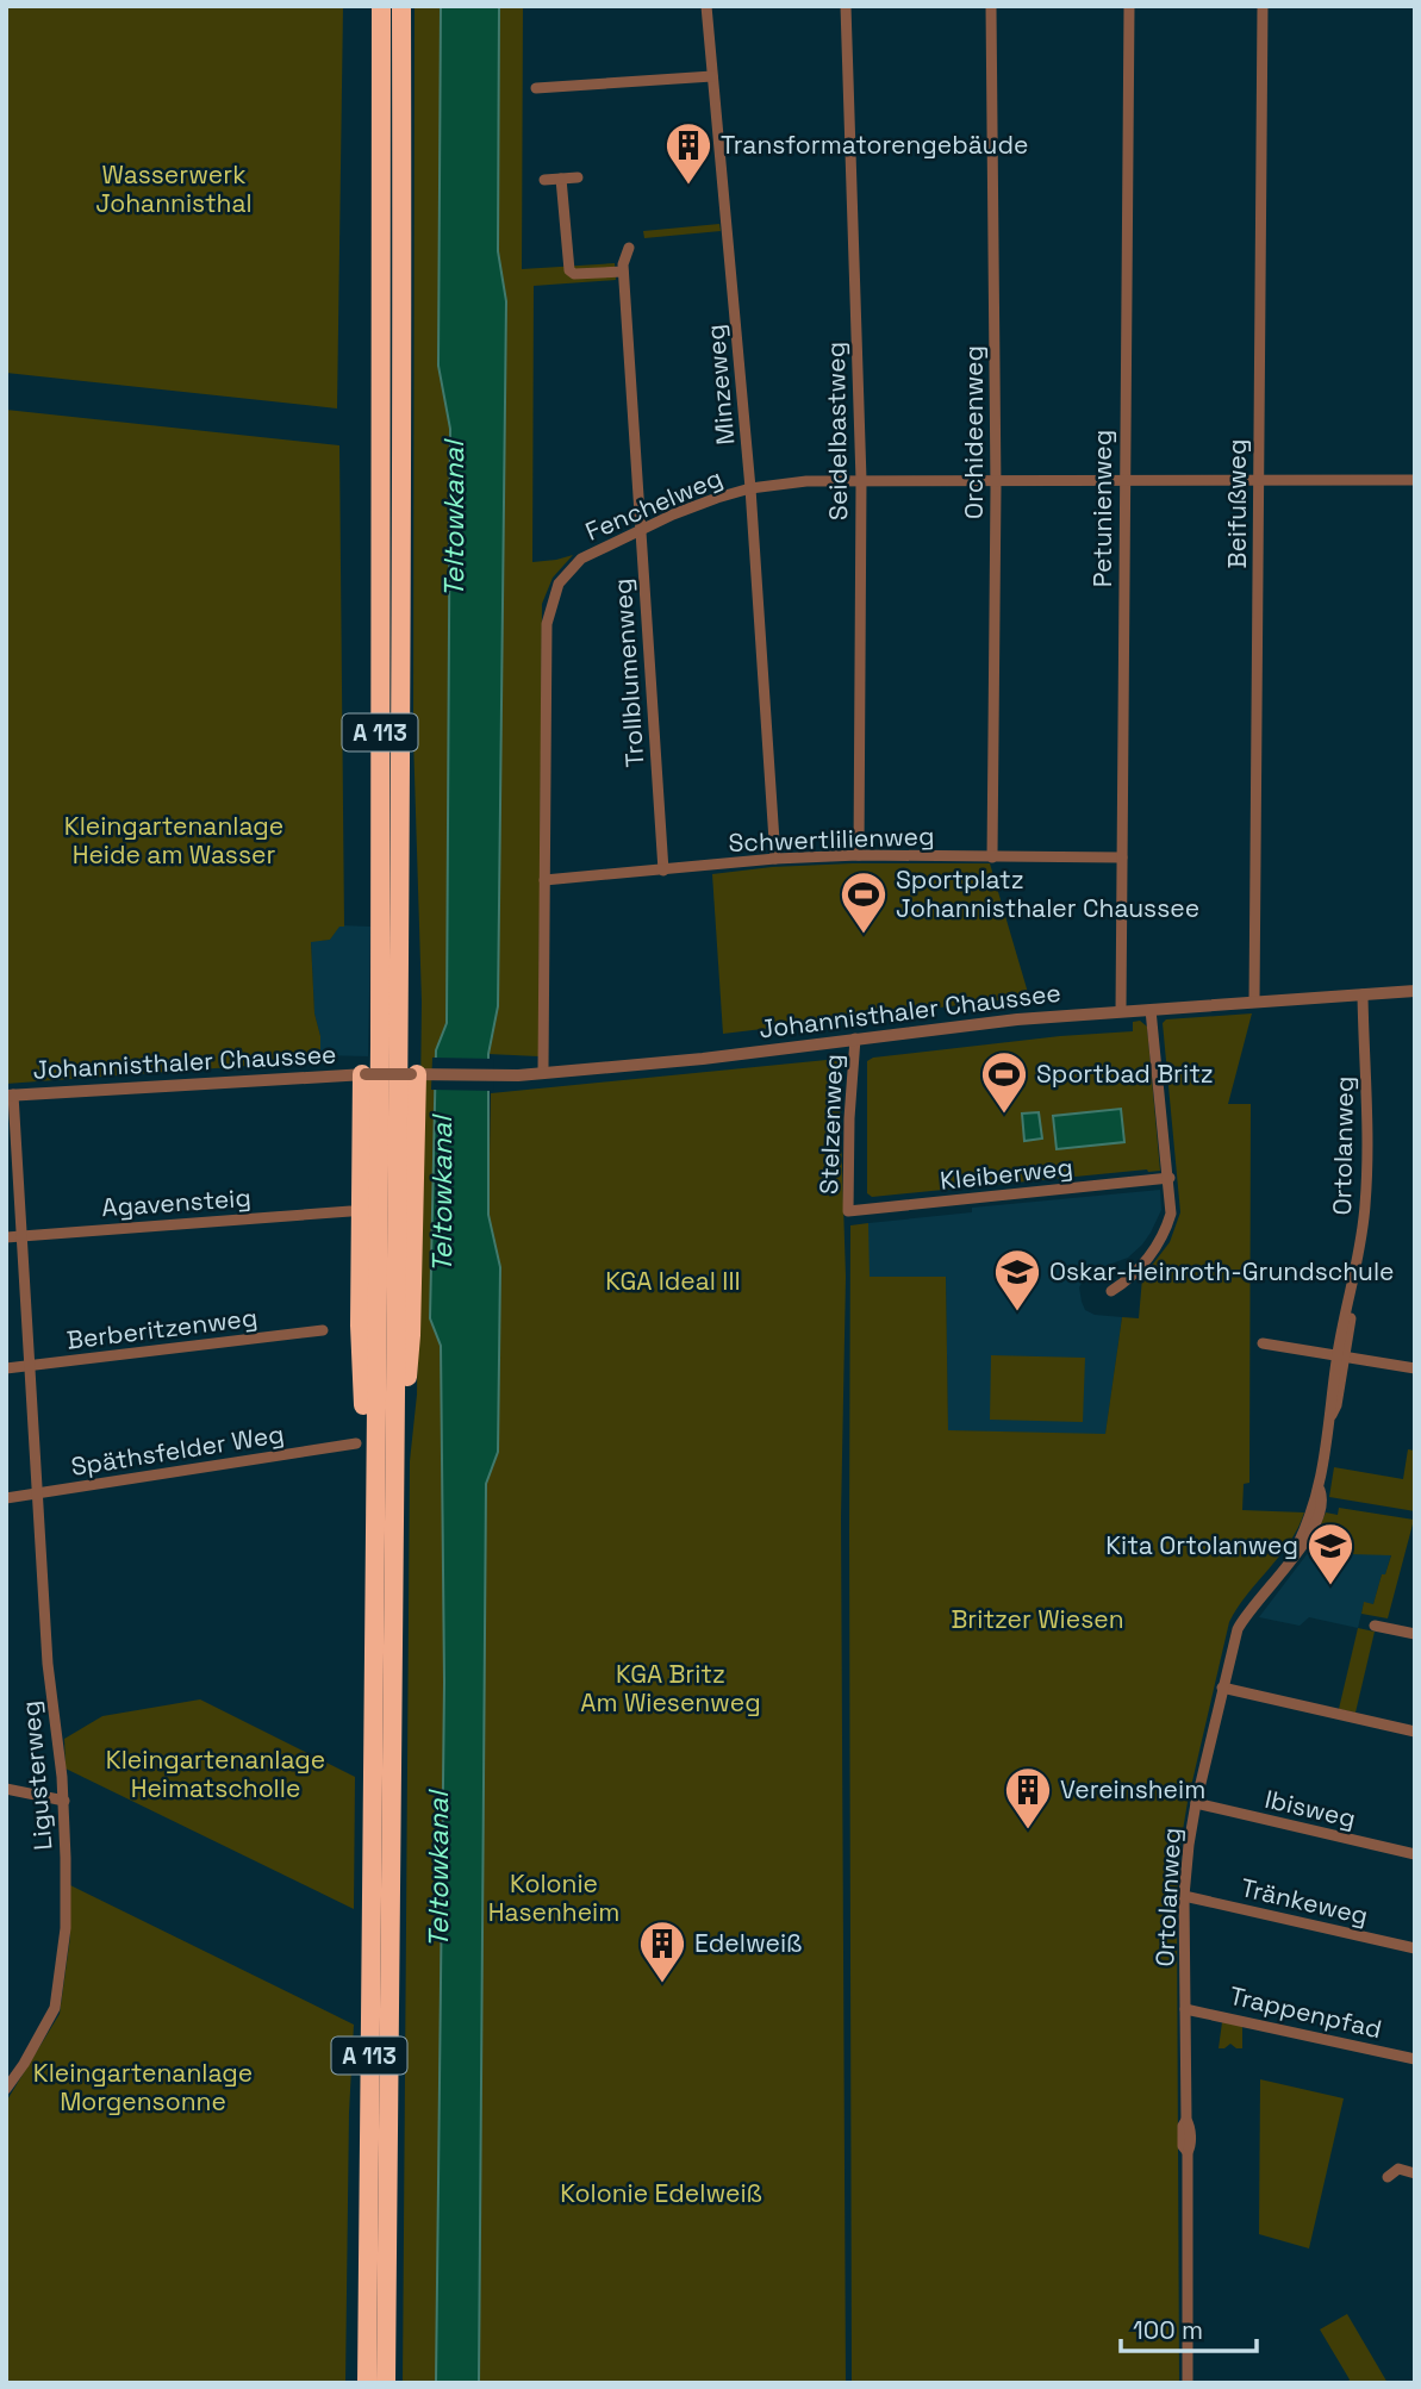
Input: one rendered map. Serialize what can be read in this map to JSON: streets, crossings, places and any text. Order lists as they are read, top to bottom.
{
  "streets": {
    "highway": ["A 113"],
    "street": [
      "Minzeweg",
      "Seidelbastweg",
      "Orchideenweg",
      "Beifußweg",
      "Fenchelweg",
      "Petunienweg",
      "Trollblumenweg",
      "Schwertlilienweg",
      "Johannisthaler Chaussee",
      "Stelzenweg",
      "Ortolanweg",
      "Kleiberweg",
      "Agavensteig",
      "Berberitzenweg",
      "Späthsfelder Weg",
      "Ligusterweg",
      "Ibisweg",
      "Tränkeweg",
      "Trappenpfad"
    ]
  },
  "crossings": [
    ["Minzeweg", "Fenchelweg"],
    ["Minzeweg", "Schwertlilienweg"],
    ["Seidelbastweg", "Fenchelweg"],
    ["Seidelbastweg", "Schwertlilienweg"],
    ["Orchideenweg", "Fenchelweg"],
    ["Orchideenweg", "Schwertlilienweg"],
    ["Beifußweg", "Fenchelweg"],
    ["Beifußweg", "Johannisthaler Chaussee"],
    ["Fenchelweg", "Petunienweg"],
    ["Fenchelweg", "Trollblumenweg"],
    ["Fenchelweg", "Schwertlilienweg"],
    ["Fenchelweg", "Johannisthaler Chaussee"],
    ["Petunienweg", "Schwertlilienweg"],
    ["Petunienweg", "Johannisthaler Chaussee"],
    ["Trollblumenweg", "Schwertlilienweg"],
    ["Johannisthaler Chaussee", "Stelzenweg"],
    ["Johannisthaler Chaussee", "Ortolanweg"],
    ["Johannisthaler Chaussee", "Ligusterweg"],
    ["Stelzenweg", "Kleiberweg"],
    ["Ortolanweg", "Ibisweg"],
    ["Ortolanweg", "Tränkeweg"],
    ["Ortolanweg", "Trappenpfad"],
    ["Agavensteig", "Ligusterweg"],
    ["Berberitzenweg", "Ligusterweg"],
    ["Späthsfelder Weg", "Ligusterweg"]
  ],
  "water": ["Teltowkanal"],
  "parks": [
    "Wasserwerk Johannisthal",
    "Kleingartenanlage Heide am Wasser",
    "KGA Ideal III",
    "Britzer Wiesen",
    "KGA Britz Am Wiesenweg",
    "Kleingartenanlage Heimatscholle",
    "Kolonie Hasenheim",
    "Kleingartenanlage Morgensonne",
    "Kolonie Edelweiß"
  ],
  "places": {
    "building": ["Transformatorengebäude", "Vereinsheim", "Edelweiß"],
    "sports": ["Sportplatz Johannisthaler Chaussee", "Sportbad Britz"],
    "school or university": ["Oskar-Heinroth-Grundschule", "Kita Ortolanweg"]
  },
  "scale_bar": "100 m"
}
